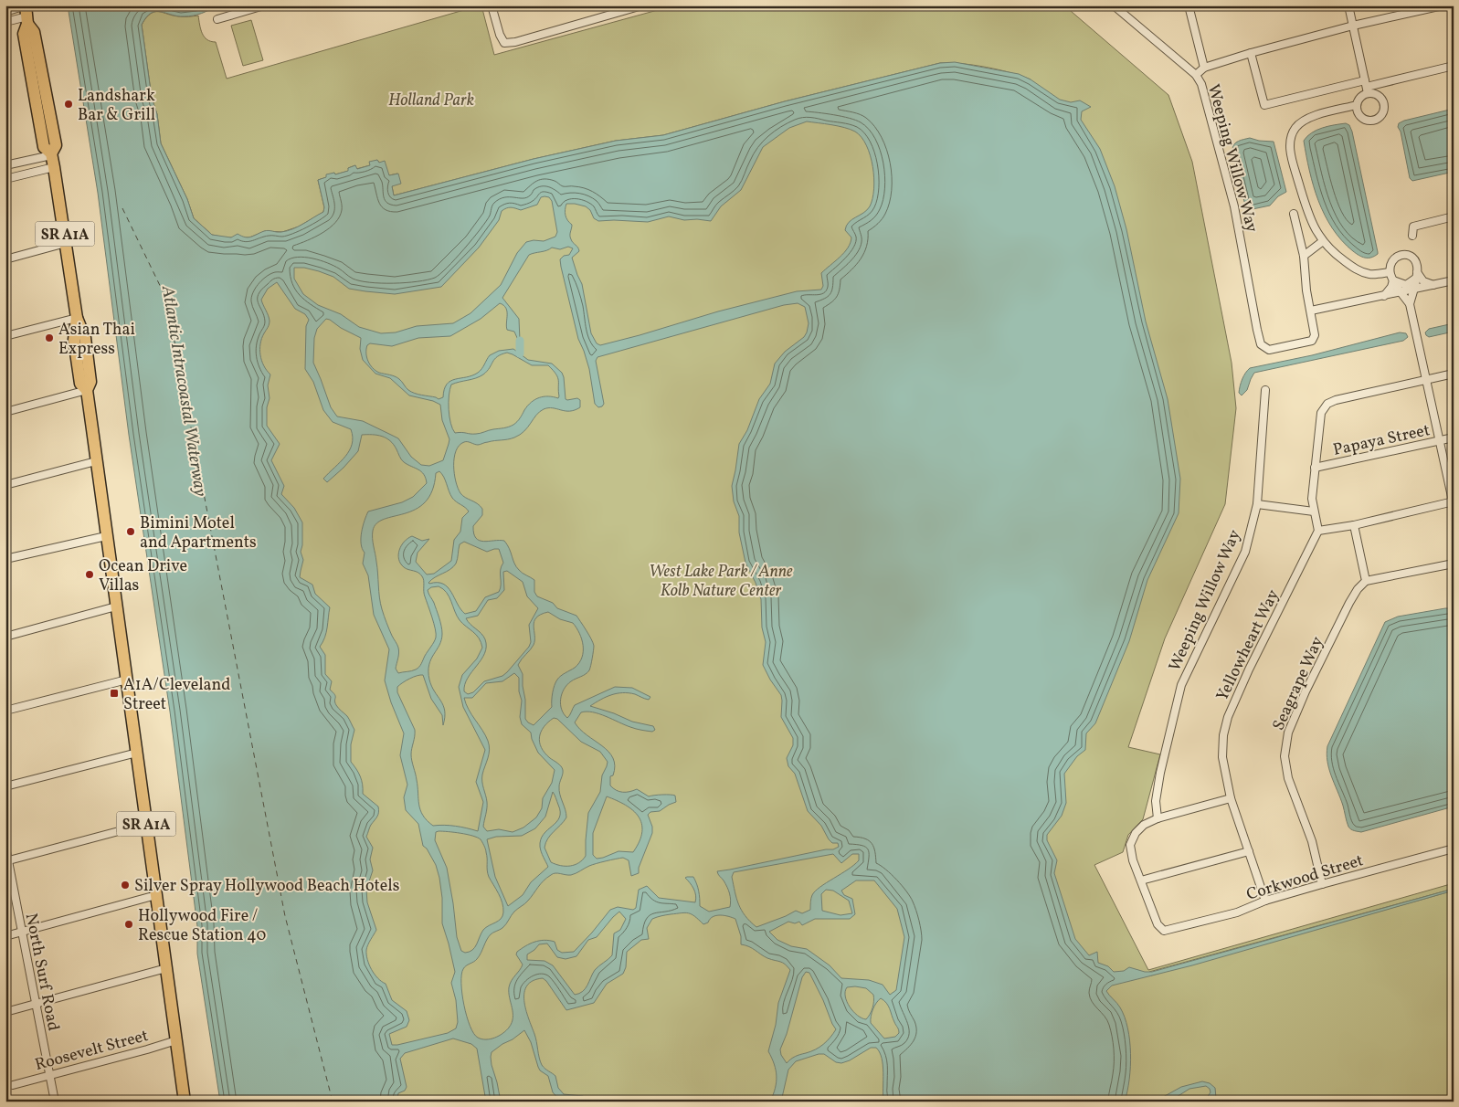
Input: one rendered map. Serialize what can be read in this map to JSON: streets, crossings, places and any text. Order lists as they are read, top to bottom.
{
  "streets": {
    "main road": ["SR A1A"],
    "street": [
      "Weeping Willow Way",
      "Papaya Street",
      "Yellowheart Way",
      "Seagrape Way",
      "Corkwood Street",
      "North Surf Road",
      "Roosevelt Street"
    ]
  },
  "crossings": [
    ["SR A1A", "Roosevelt Street"],
    ["Yellowheart Way", "Corkwood Street"],
    ["Seagrape Way", "Corkwood Street"],
    ["North Surf Road", "Roosevelt Street"]
  ],
  "water": ["Atlantic Intracoastal Waterway"],
  "parks": ["Holland Park", "West Lake Park / Anne Kolb Nature Center"],
  "places": {
    "other": [
      "Landshark Bar & Grill",
      "Asian Thai Express",
      "Bimini Motel and Apartments",
      "Ocean Drive Villas",
      "Silver Spray Hollywood Beach Hotels",
      "Hollywood Fire / Rescue Station 40"
    ],
    "transit": ["A1A/Cleveland Street"]
  }
}
